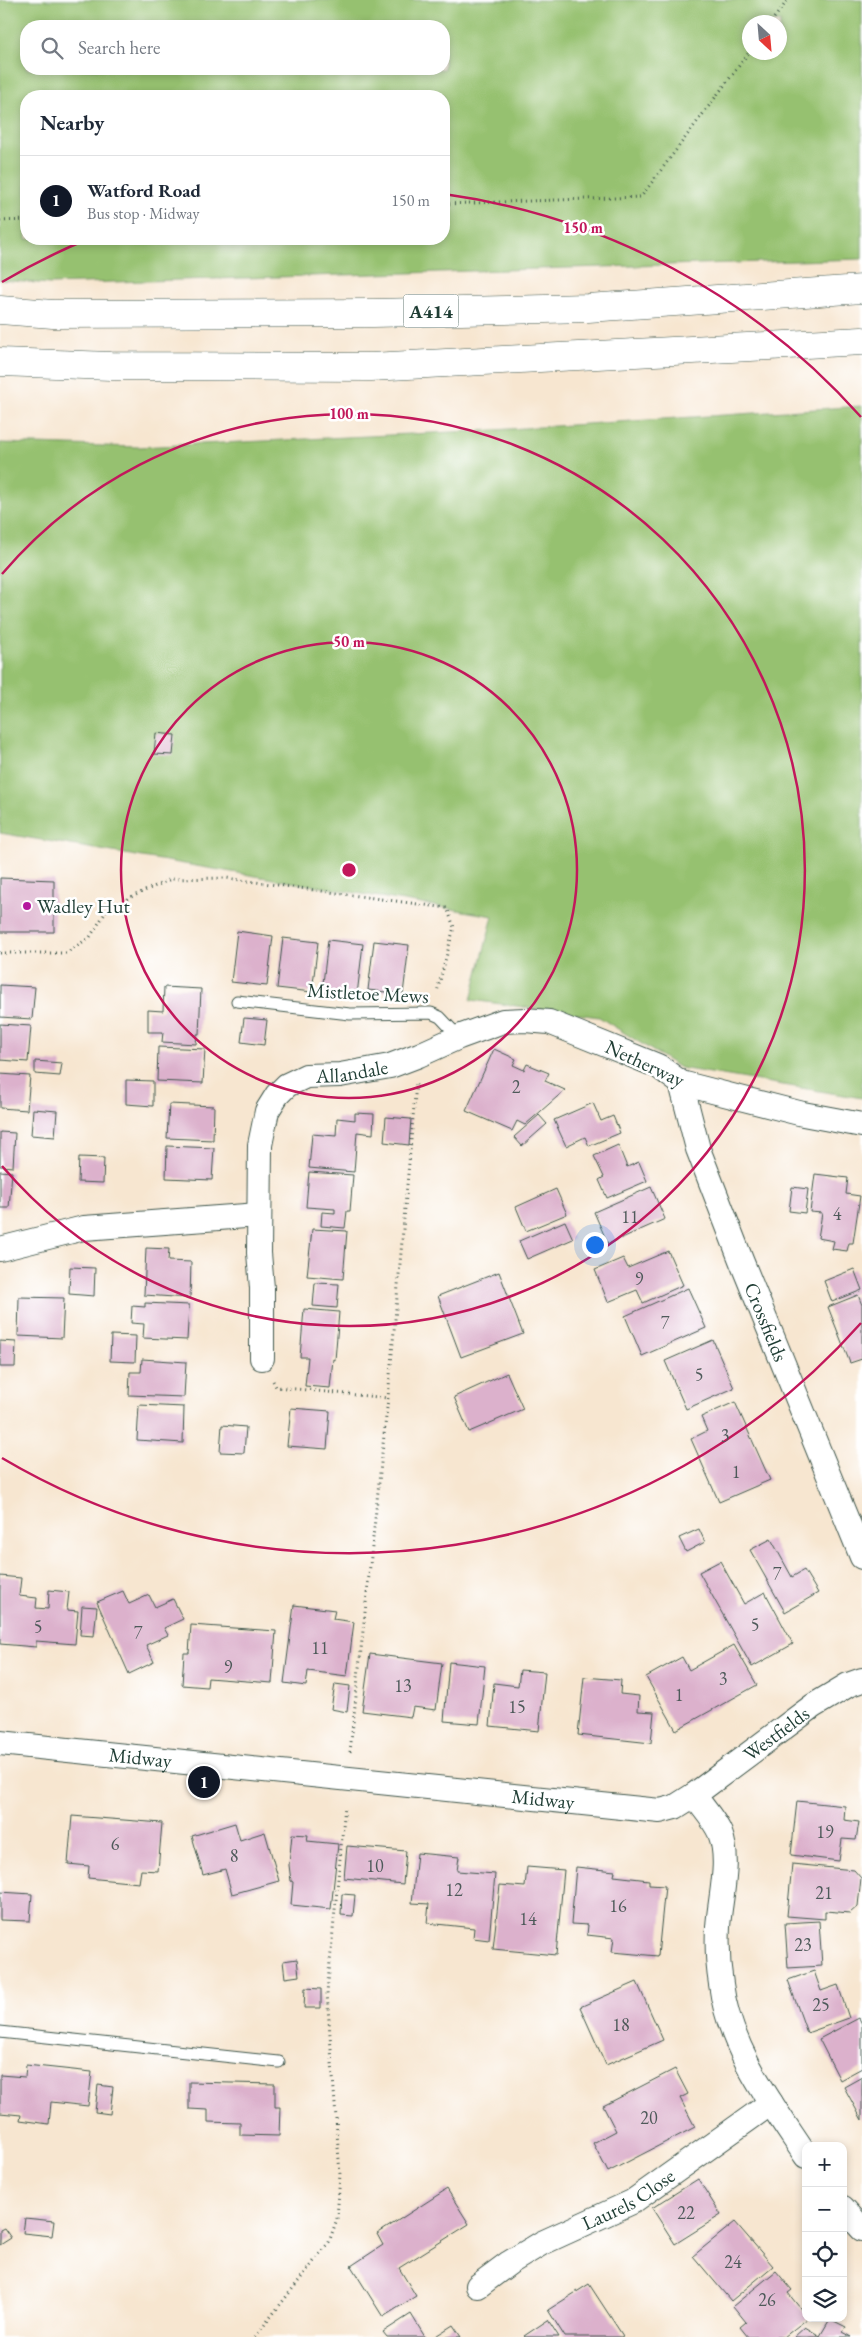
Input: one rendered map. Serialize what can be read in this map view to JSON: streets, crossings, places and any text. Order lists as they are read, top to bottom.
{
  "streets": {
    "highway": ["A414"],
    "street": [
      "Netherway",
      "Allandale",
      "Crossfields",
      "Westfields",
      "Midway",
      "Laurels Close"
    ],
    "lane": ["Mistletoe Mews"]
  },
  "crossings": [
    ["Mistletoe Mews", "Netherway"],
    ["Mistletoe Mews", "Allandale"],
    ["Netherway", "Allandale"],
    ["Netherway", "Crossfields"],
    ["Westfields", "Midway"]
  ],
  "places": ["Wadley Hut"],
  "house_numbers": [
    "2",
    "4",
    "11",
    "9",
    "7",
    "5",
    "3",
    "1",
    "7",
    "5",
    "5",
    "7",
    "11",
    "9",
    "3",
    "13",
    "1",
    "15",
    "19",
    "6",
    "8",
    "10",
    "12",
    "21",
    "16",
    "14",
    "23",
    "25",
    "18",
    "20",
    "22",
    "24",
    "26"
  ],
  "north": "bottom right",
  "page": {
    "search": "Search here",
    "heading": "Nearby",
    "list": [
      {
        "mark": "1",
        "name": "Watford Road",
        "note": "Bus stop · Midway",
        "value": "150 m"
      }
    ],
    "pins": "1",
    "map_buttons": ["+", "−"]
  },
  "rings": ["150 m", "100 m", "50 m"]
}
